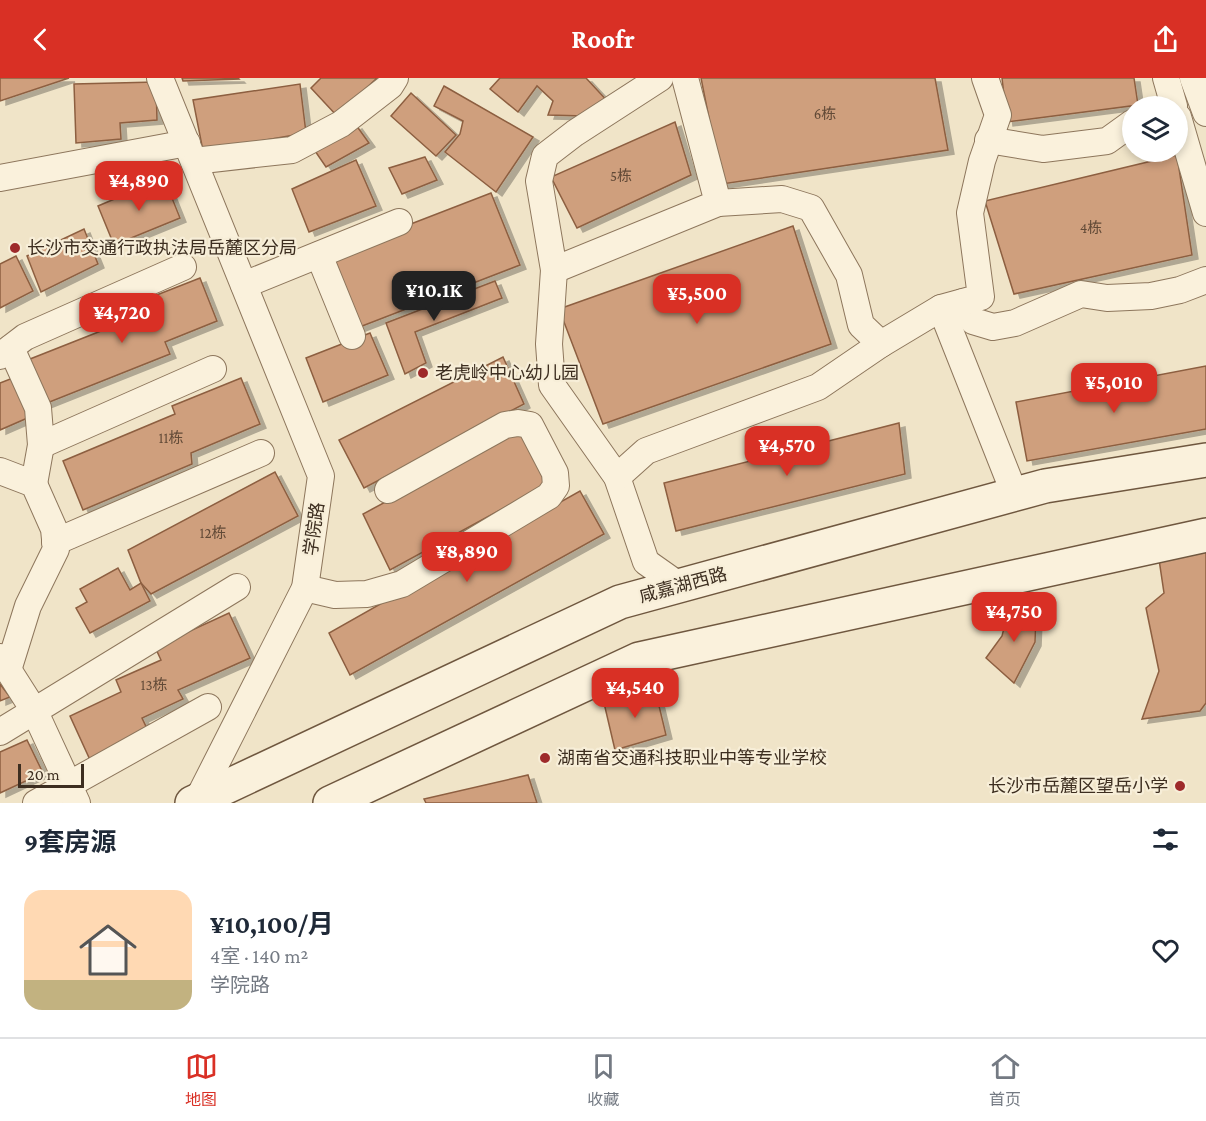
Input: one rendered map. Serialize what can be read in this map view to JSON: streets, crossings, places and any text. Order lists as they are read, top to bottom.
{
  "streets": {
    "main road": ["咸嘉湖西路"],
    "street": ["学院路"]
  },
  "crossings": [
    ["学院路", "咸嘉湖西路"]
  ],
  "places": [
    "长沙市交通行政执法局岳麓区分局",
    "老虎岭中心幼儿园",
    "湖南省交通科技职业中等专业学校",
    "长沙市岳麓区望岳小学"
  ],
  "house_numbers": [
    "6栋",
    "5栋",
    "4栋",
    "11栋",
    "12栋",
    "13栋"
  ],
  "scale_bar": "20 m",
  "page": {
    "header": "Roofr",
    "price": [
      "¥4,890",
      "¥10.1K",
      "¥5,500",
      "¥4,720",
      "¥5,010",
      "¥4,570",
      "¥8,890",
      "¥4,750",
      "¥4,540"
    ],
    "scale": "20 m",
    "heading": "9套房源",
    "list": [
      {
        "name": "¥10,100/月",
        "note": "4室 · 140 m² · 学院路"
      }
    ],
    "tabs": ["地图", "收藏", "首页"]
  }
}
